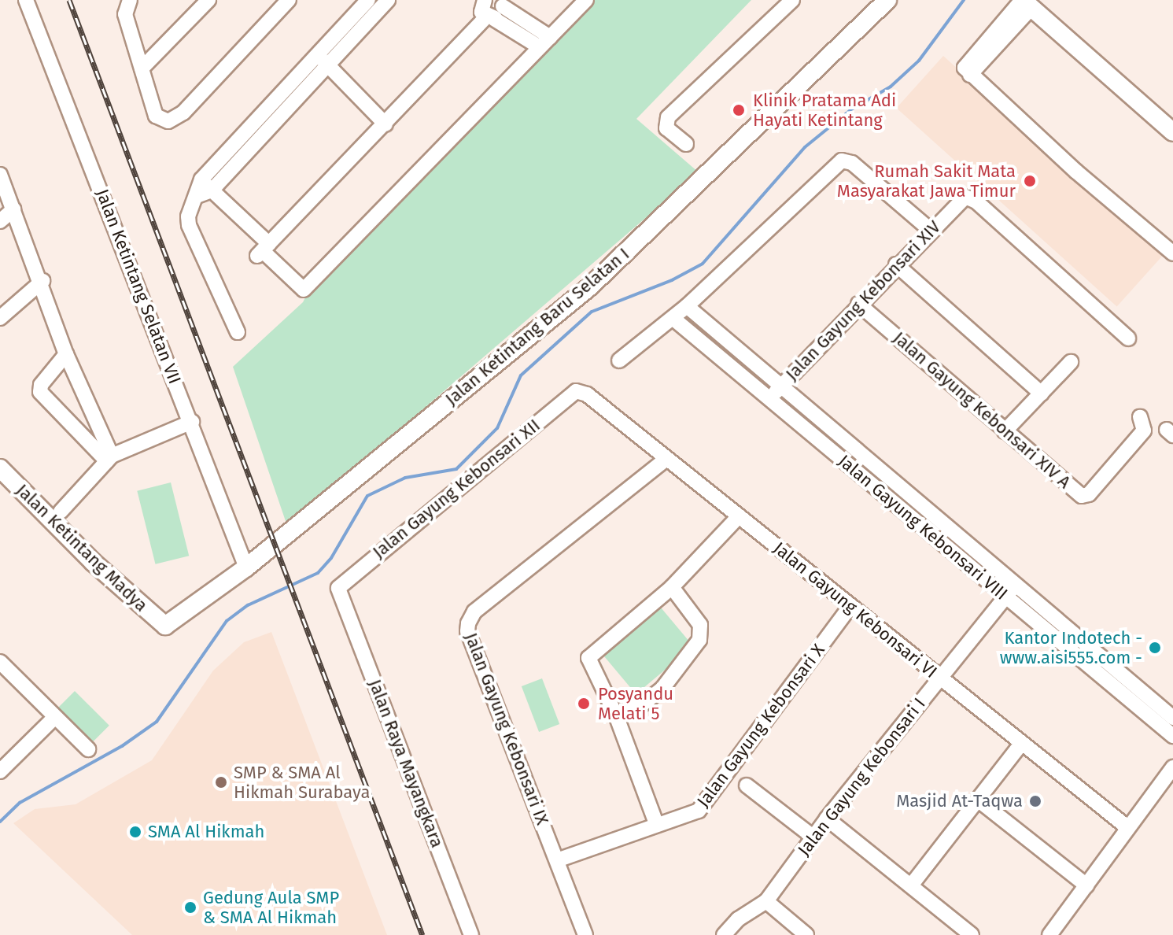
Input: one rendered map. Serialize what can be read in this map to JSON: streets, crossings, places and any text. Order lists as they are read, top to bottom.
{
  "streets": {
    "street": [
      "Jalan Ketintang Selatan VII",
      "Jalan Gayung Kebonsari XIV",
      "Jalan Ketintang Baru Selatan I",
      "Jalan Gayung Kebonsari XIV A",
      "Jalan Gayung Kebonsari XII",
      "Jalan Gayung Kebonsari VIII",
      "Jalan Ketintang Madya",
      "Jalan Gayung Kebonsari VI",
      "Jalan Gayung Kebonsari X",
      "Jalan Gayung Kebonsari IX",
      "Jalan Raya Mayangkara",
      "Jalan Gayung Kebonsari I"
    ]
  },
  "crossings": [
    ["Jalan Ketintang Selatan VII", "Jalan Ketintang Baru Selatan I"],
    ["Jalan Gayung Kebonsari XIV", "Jalan Gayung Kebonsari XIV A"],
    ["Jalan Gayung Kebonsari XIV", "Jalan Gayung Kebonsari VIII"],
    ["Jalan Ketintang Baru Selatan I", "Jalan Ketintang Madya"],
    ["Jalan Gayung Kebonsari XII", "Jalan Gayung Kebonsari VI"],
    ["Jalan Gayung Kebonsari XII", "Jalan Raya Mayangkara"],
    ["Jalan Gayung Kebonsari VIII", "Jalan Gayung Kebonsari I"],
    ["Jalan Gayung Kebonsari VI", "Jalan Gayung Kebonsari X"],
    ["Jalan Gayung Kebonsari VI", "Jalan Gayung Kebonsari IX"],
    ["Jalan Gayung Kebonsari VI", "Jalan Gayung Kebonsari I"],
    ["Jalan Gayung Kebonsari X", "Jalan Gayung Kebonsari IX"]
  ],
  "places": [
    "Klinik Pratama Adi Hayati Ketintang",
    "Rumah Sakit Mata Masyarakat Jawa Timur",
    "Kantor Indotech - www.aisi555.com -",
    "Posyandu Melati 5",
    "SMP & SMA Al Hikmah Surabaya",
    "Masjid At-Taqwa",
    "SMA Al Hikmah",
    "Gedung Aula SMP & SMA Al Hikmah"
  ]
}
